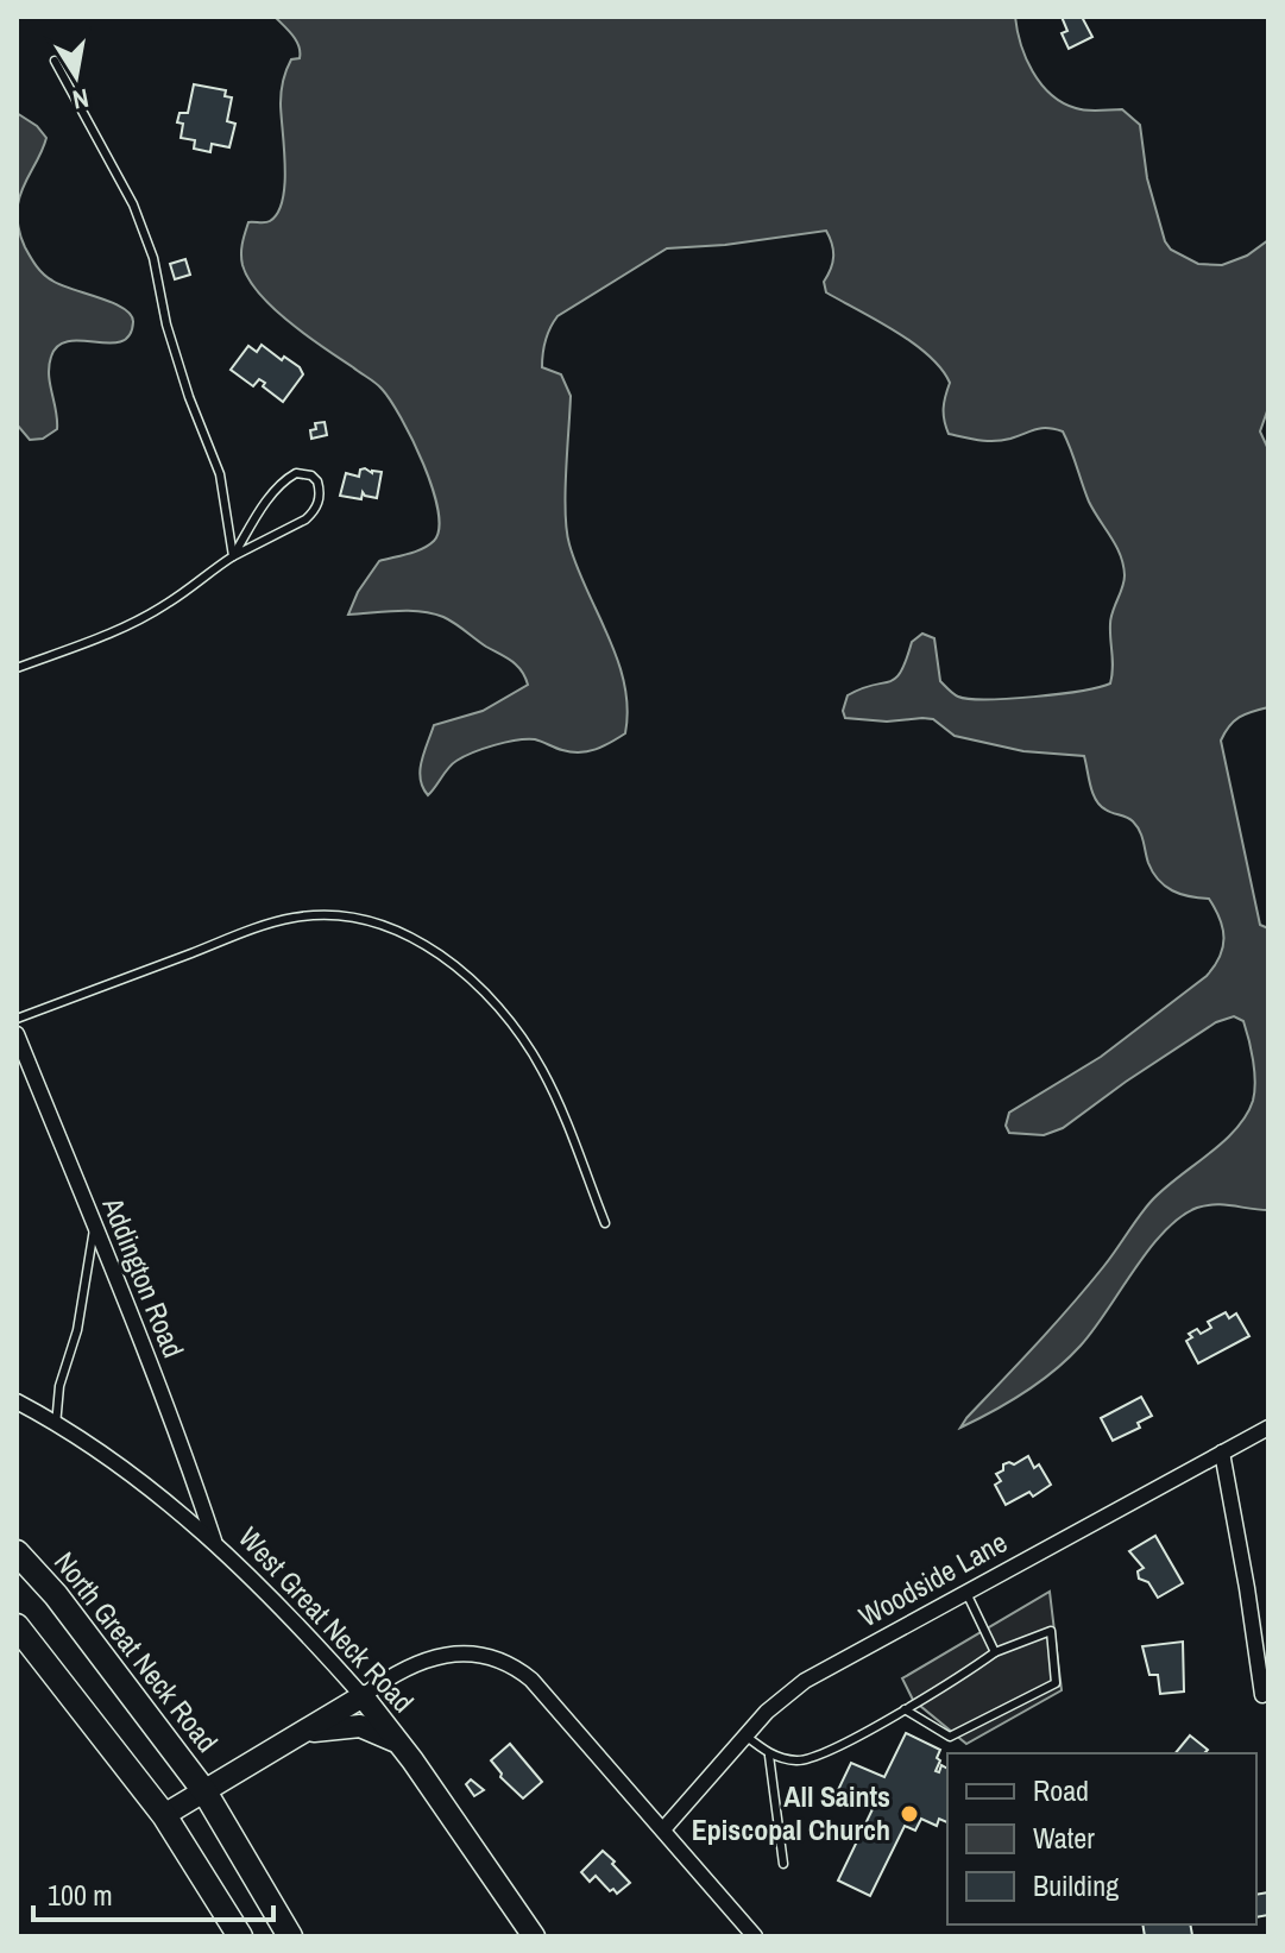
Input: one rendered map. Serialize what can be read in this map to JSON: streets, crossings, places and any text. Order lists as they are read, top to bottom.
{
  "streets": {
    "main road": ["North Great Neck Road"],
    "street": ["Addington Road", "Woodside Lane", "West Great Neck Road"]
  },
  "crossings": [
    ["Addington Road", "West Great Neck Road"],
    ["West Great Neck Road", "North Great Neck Road"]
  ],
  "places": ["All Saints Episcopal Church"],
  "legend": ["Road", "Water", "Building"],
  "scale_bar": "100 m",
  "north": "bottom"
}
